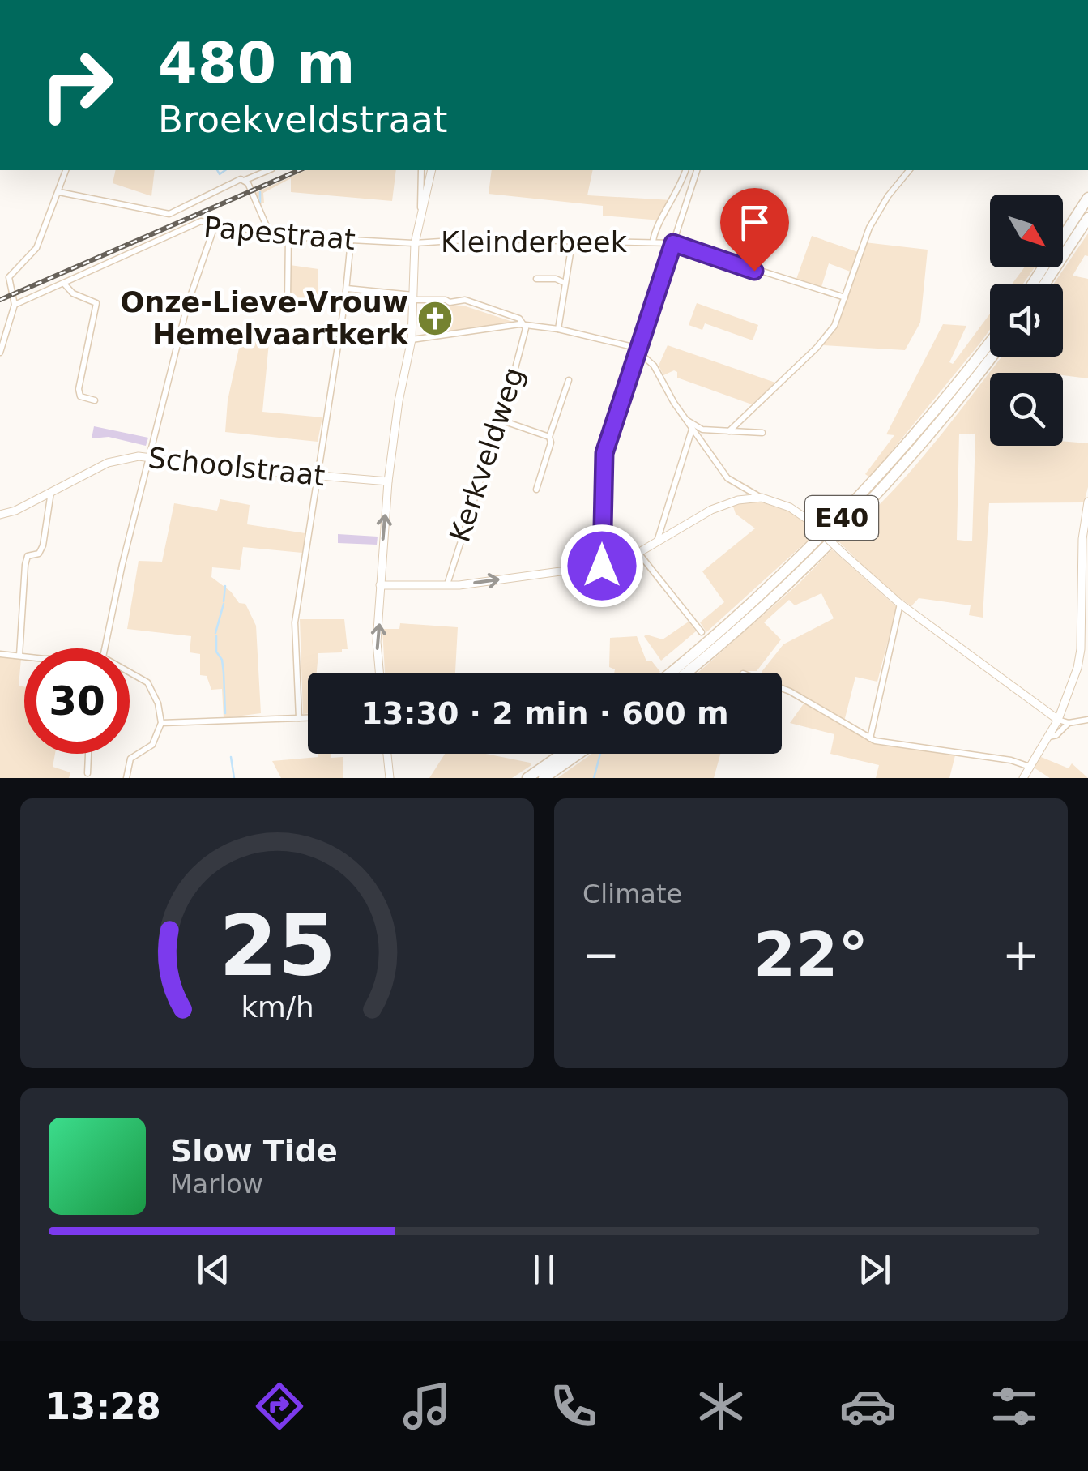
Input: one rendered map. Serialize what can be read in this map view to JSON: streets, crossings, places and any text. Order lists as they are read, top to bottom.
{
  "streets": {
    "highway": ["E40"],
    "street": [
      "Papestraat",
      "Kleinderbeek",
      "Kerkveldweg",
      "Schoolstraat"
    ]
  },
  "crossings": [
    ["Papestraat", "Kleinderbeek"]
  ],
  "places": {
    "church": ["Onze-Lieve-Vrouw Hemelvaartkerk"]
  },
  "north": "bottom right",
  "page": {
    "turn": ["480 m", "Broekveldstraat"],
    "limit": "30",
    "trip": "13:30 · 2 min · 600 m",
    "tile": "Climate",
    "heat": ["−", "22°", "+"],
    "song": ["Slow Tide", "Marlow"],
    "tabs": "13:28",
    "gauge": ["25", "km/h"]
  }
}
